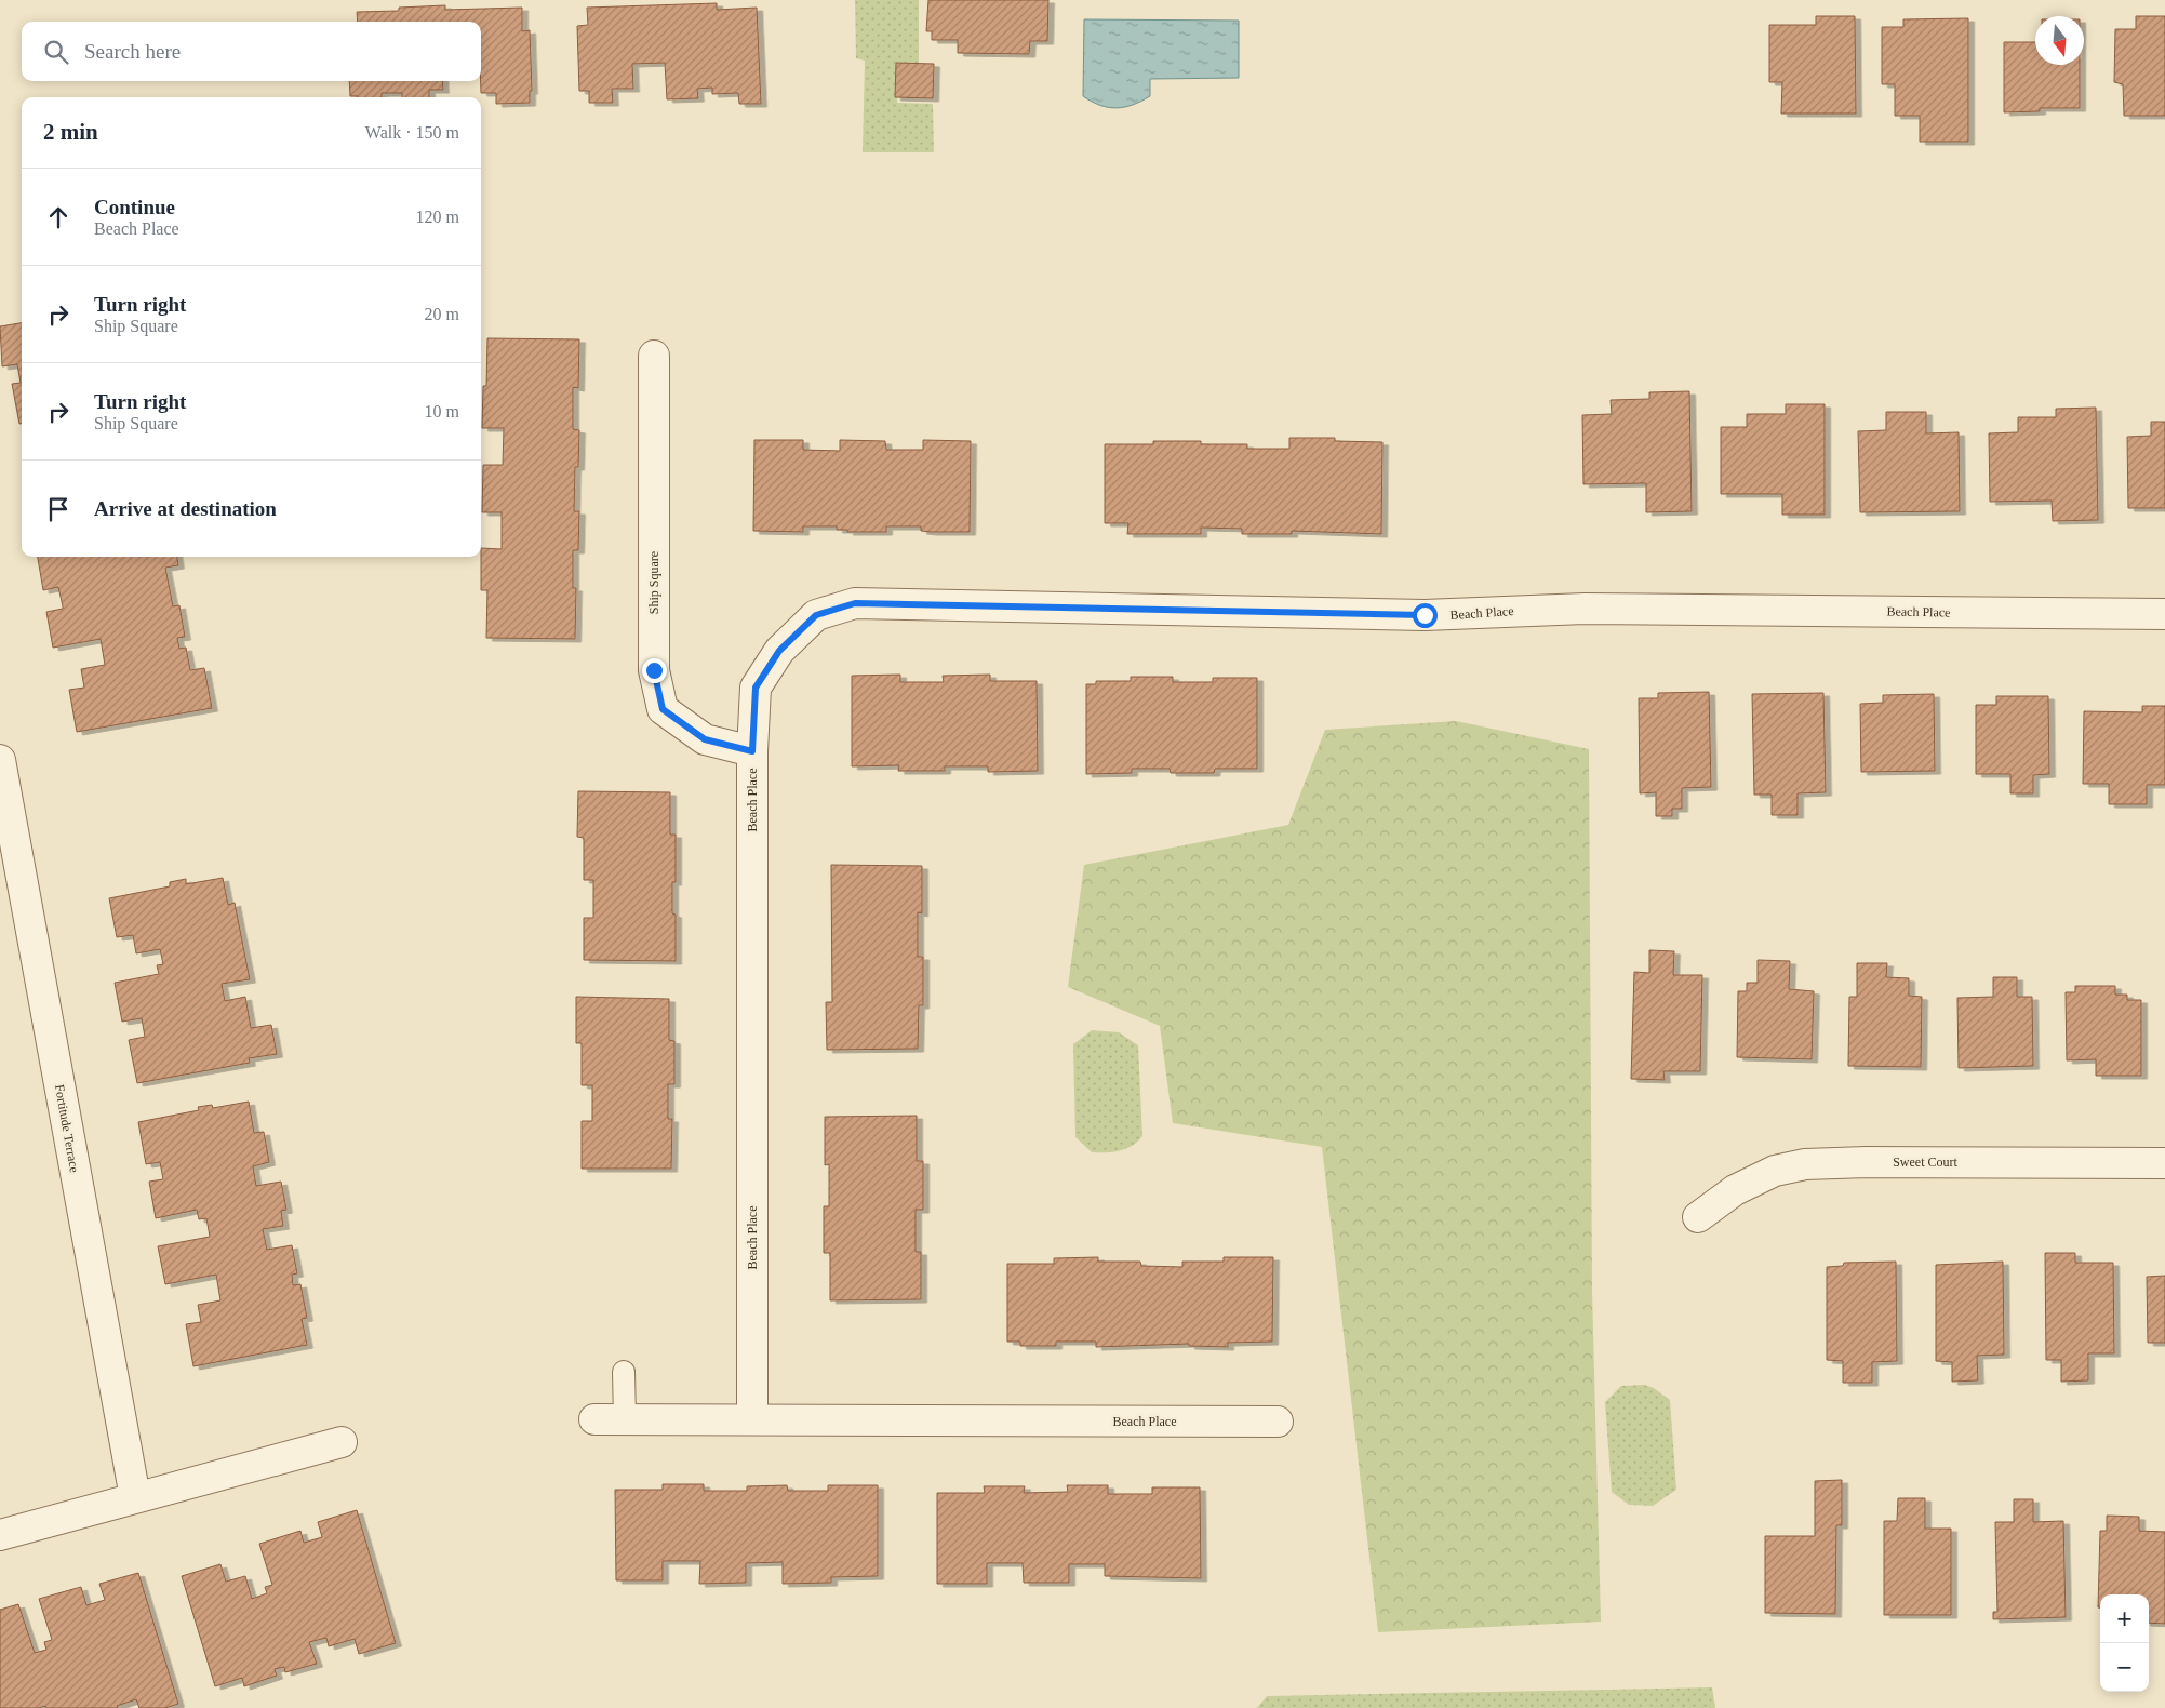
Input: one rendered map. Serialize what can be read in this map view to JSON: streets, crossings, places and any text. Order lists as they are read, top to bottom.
{
  "streets": {
    "street": [
      "Ship Square",
      "Beach Place",
      "Fortitude Terrace",
      "Sweet Court"
    ]
  },
  "crossings": [
    ["Ship Square", "Beach Place"]
  ],
  "north": "bottom",
  "page": {
    "search": "Search here",
    "heading": ["2 min", "Walk · 150 m"],
    "list": [
      ["Continue", "Beach Place", "120 m"],
      ["Turn right", "Ship Square", "20 m"],
      ["Turn right", "Ship Square", "10 m"],
      "Arrive at destination"
    ],
    "map_buttons": ["+", "−"]
  }
}
